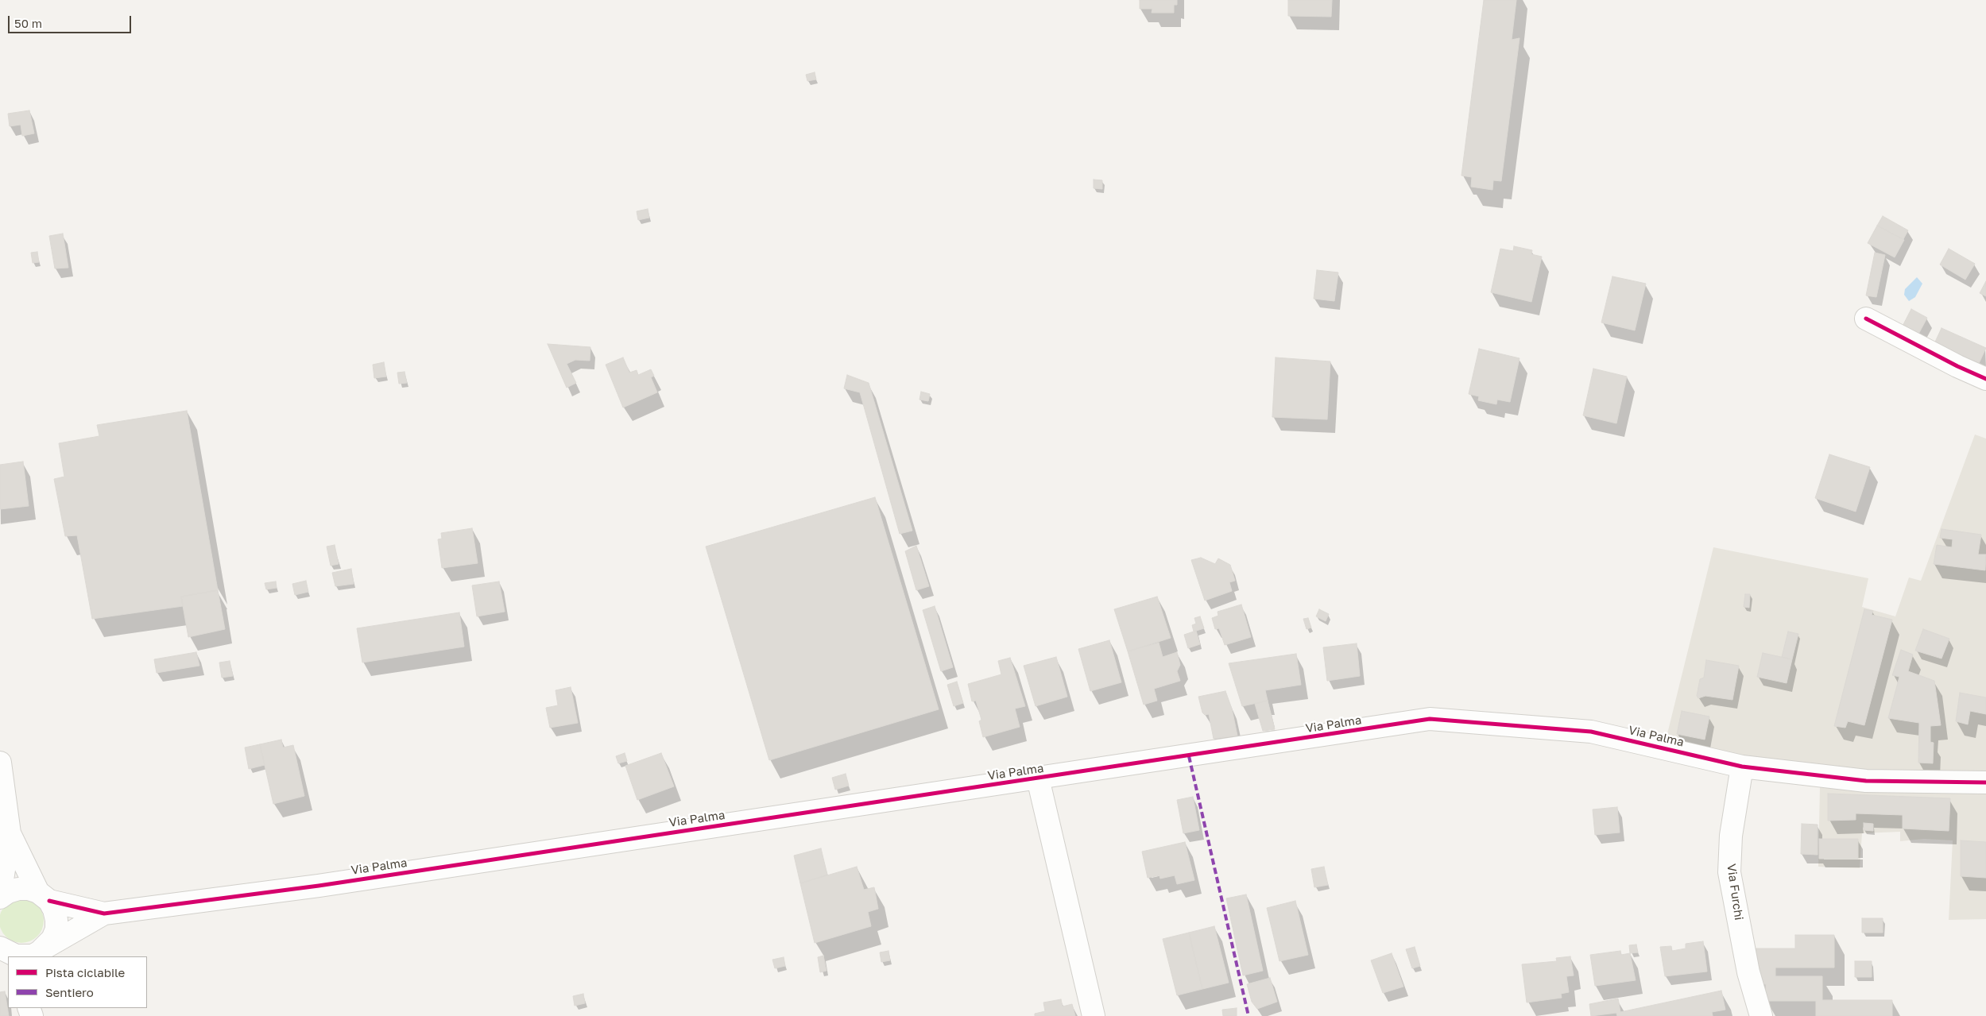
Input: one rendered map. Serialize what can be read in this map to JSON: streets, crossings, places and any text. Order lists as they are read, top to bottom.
{
  "streets": {
    "street": ["Via Palma", "Via Furchi"]
  },
  "crossings": [
    ["Via Palma", "Via Furchi"]
  ],
  "legend": ["Pista ciclabile", "Sentiero"],
  "scale_bar": "50 m"
}
